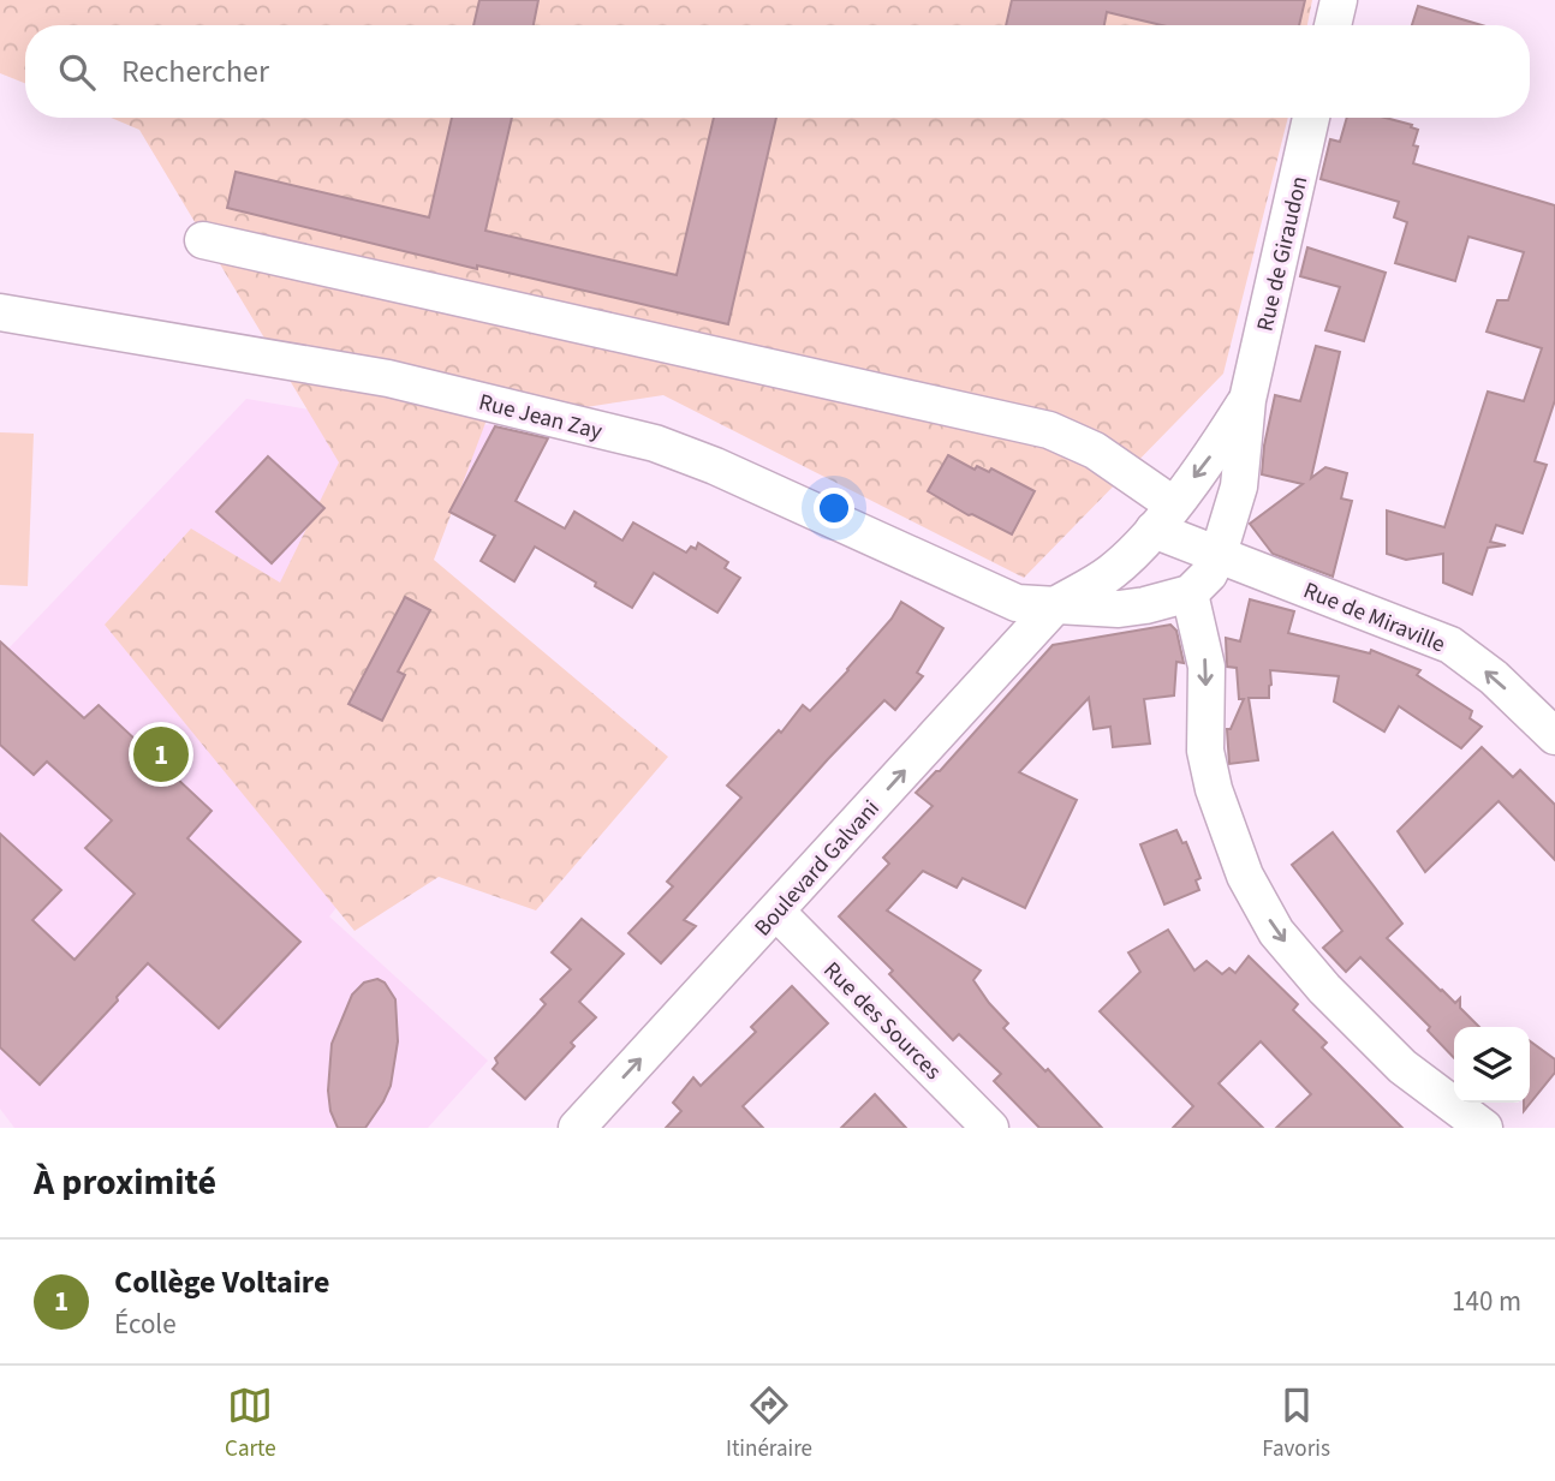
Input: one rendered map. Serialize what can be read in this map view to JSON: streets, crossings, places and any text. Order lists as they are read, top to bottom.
{
  "streets": {
    "street": [
      "Rue de Giraudon",
      "Rue Jean Zay",
      "Rue de Miraville",
      "Boulevard Galvani",
      "Rue des Sources"
    ]
  },
  "crossings": [
    ["Rue de Giraudon", "Rue Jean Zay"],
    ["Rue de Giraudon", "Rue de Miraville"],
    ["Rue de Giraudon", "Boulevard Galvani"],
    ["Rue Jean Zay", "Boulevard Galvani"],
    ["Boulevard Galvani", "Rue des Sources"]
  ],
  "one_way": ["Boulevard Galvani"],
  "page": {
    "search": "Rechercher",
    "pins": "1",
    "heading": "À proximité",
    "list": [
      {
        "mark": "1",
        "name": "Collège Voltaire",
        "note": "École",
        "value": "140 m"
      }
    ],
    "nav": ["Carte", "Itinéraire", "Favoris"]
  }
}
